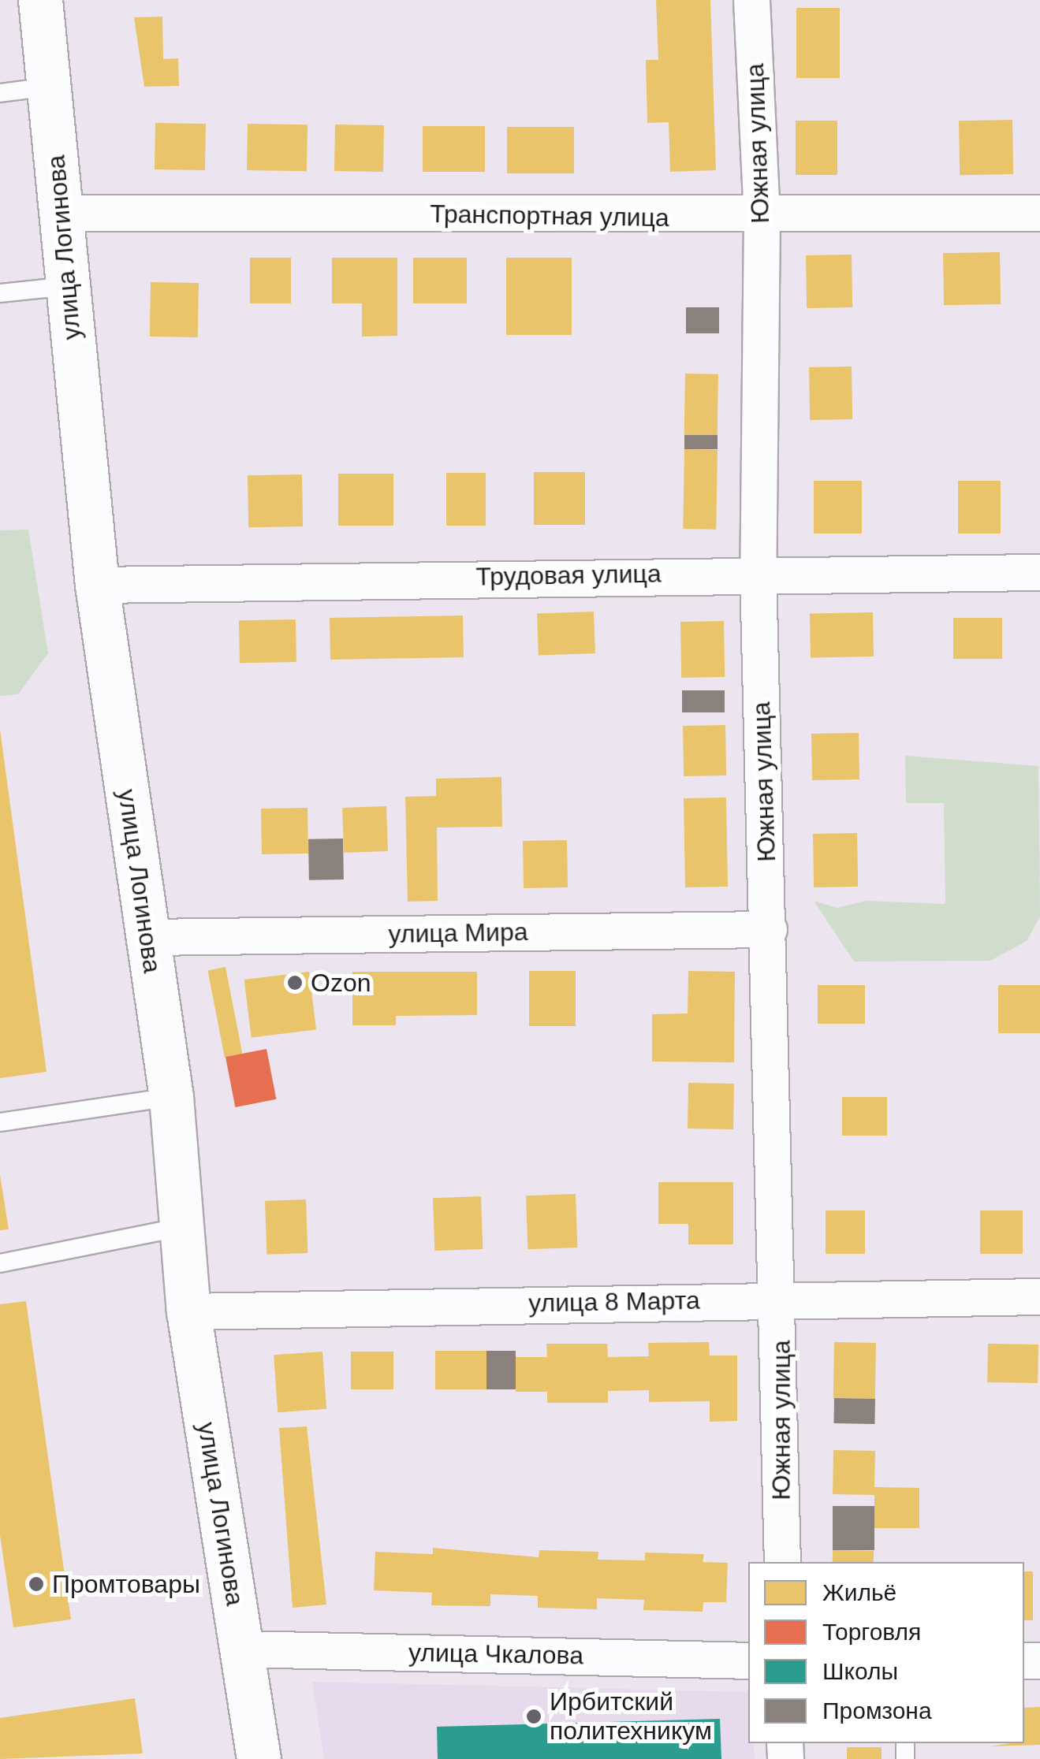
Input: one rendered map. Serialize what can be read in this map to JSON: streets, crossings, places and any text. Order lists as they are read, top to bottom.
{
  "streets": {
    "street": [
      "Южная улица",
      "Транспортная улица",
      "улица Логинова",
      "Трудовая улица",
      "улица Мира",
      "улица 8 Марта",
      "улица Чкалова"
    ]
  },
  "crossings": [
    ["Южная улица", "Транспортная улица"],
    ["Южная улица", "Трудовая улица"],
    ["Южная улица", "улица Мира"],
    ["Южная улица", "улица 8 Марта"],
    ["Транспортная улица", "улица Логинова"],
    ["улица Логинова", "Трудовая улица"],
    ["улица Логинова", "улица Мира"],
    ["улица Логинова", "улица 8 Марта"],
    ["улица Логинова", "улица Чкалова"]
  ],
  "places": ["Ozon", "Промтовары", "Ирбитский политехникум"],
  "legend": [
    "Жильё",
    "Торговля",
    "Школы",
    "Промзона"
  ]
}
